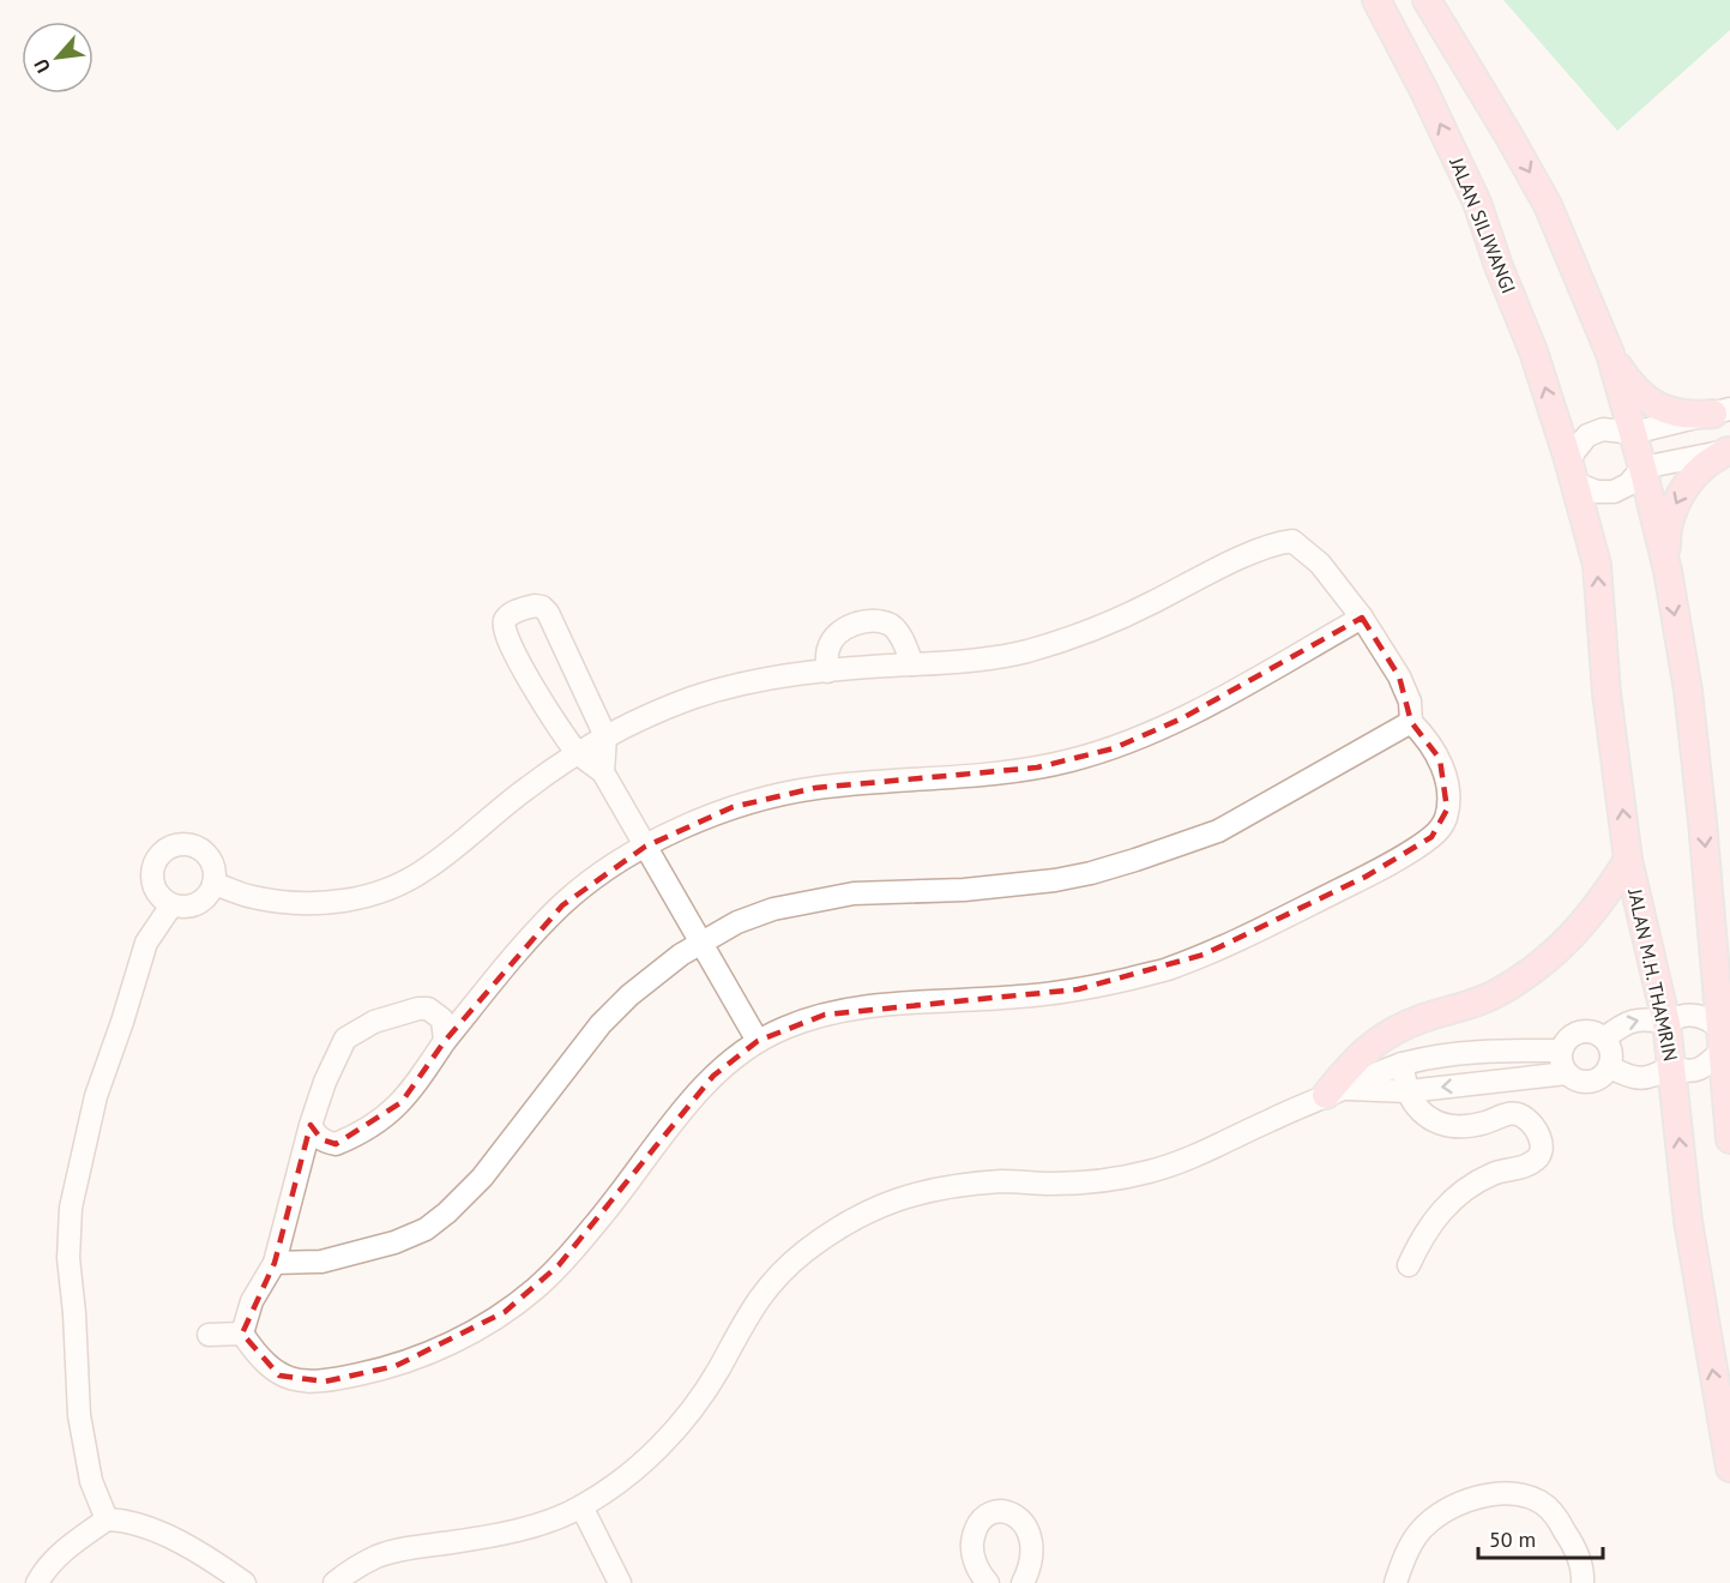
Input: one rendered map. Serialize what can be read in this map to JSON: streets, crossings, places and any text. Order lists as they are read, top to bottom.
{
  "streets": {
    "main road": ["JALAN SILIWANGI", "JALAN M.H. THAMRIN"]
  },
  "crossings": [
    ["JALAN SILIWANGI", "JALAN M.H. THAMRIN"]
  ],
  "scale_bar": "50 m",
  "north": "bottom left"
}
